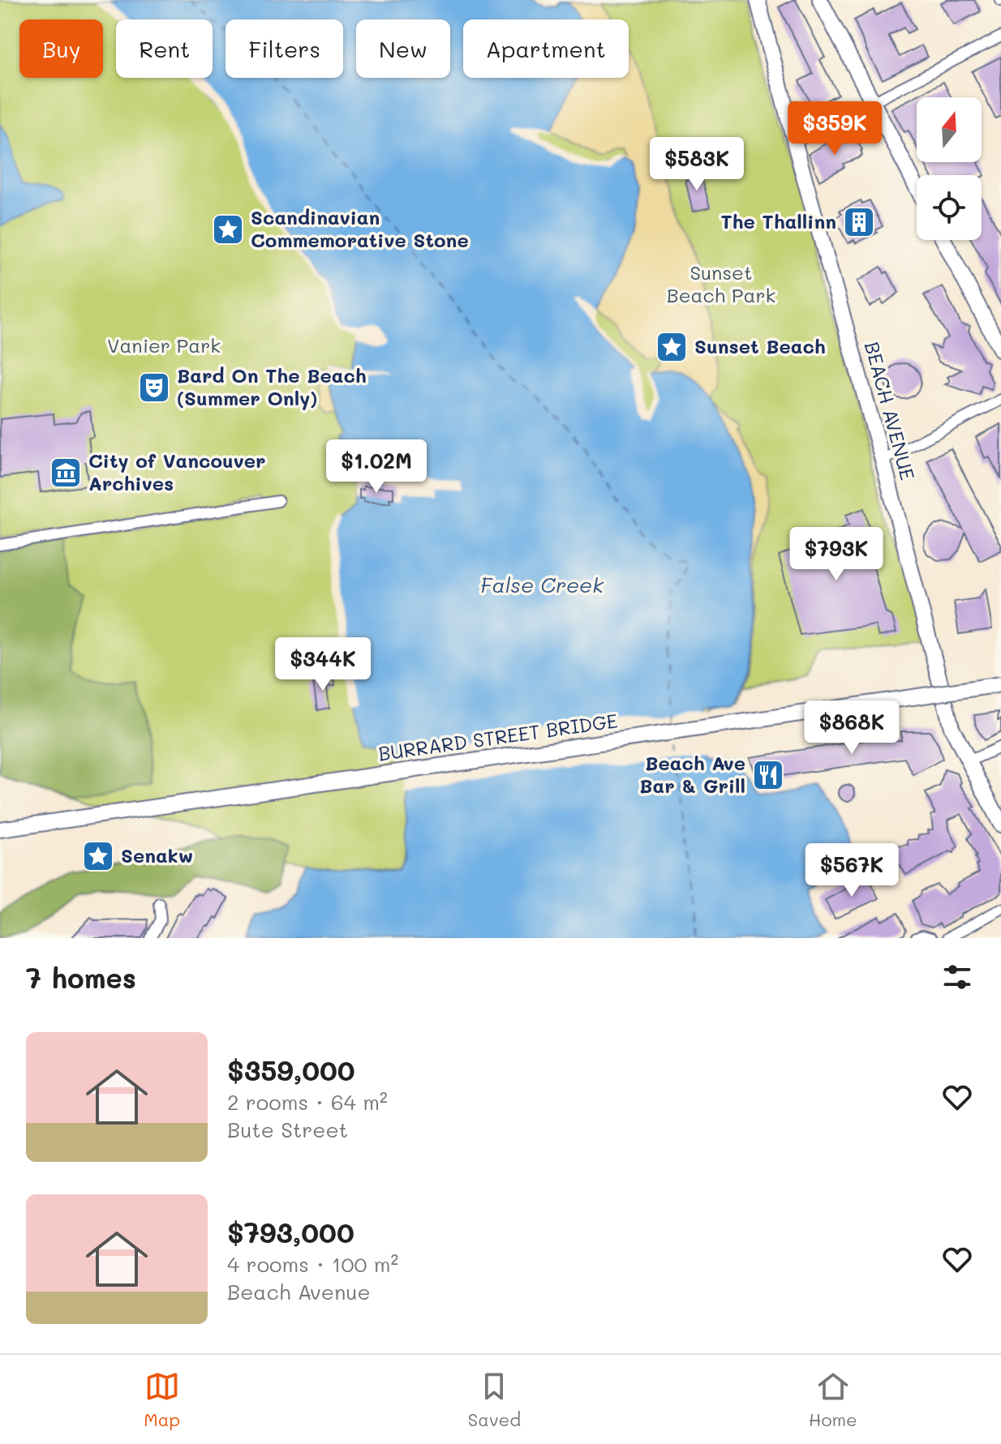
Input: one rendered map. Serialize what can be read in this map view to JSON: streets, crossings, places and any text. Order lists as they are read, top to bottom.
{
  "streets": {
    "street": ["BEACH AVENUE", "BURRARD STREET BRIDGE"]
  },
  "water": ["False Creek"],
  "parks": ["Sunset Beach Park", "Vanier Park"],
  "places": {
    "building": ["The Thallinn"],
    "place": ["Scandinavian Commemorative Stone", "Sunset Beach", "Senakw"],
    "theatre": ["Bard On The Beach (Summer Only)"],
    "museum": ["City of Vancouver Archives"],
    "restaurant": ["Beach Ave Bar & Grill"]
  },
  "north": "top",
  "page": {
    "chip": [
      "Buy",
      "Rent",
      "Filters",
      "New",
      "Apartment"
    ],
    "price": [
      "$359K",
      "$583K",
      "$1.02M",
      "$793K",
      "$344K",
      "$868K",
      "$567K"
    ],
    "heading": "7 homes",
    "list": [
      {
        "name": "$359,000",
        "note": "2 rooms · 64 m² · Bute Street"
      },
      {
        "name": "$793,000",
        "note": "4 rooms · 100 m² · Beach Avenue"
      }
    ],
    "tabs": ["Map", "Saved", "Home"]
  }
}
